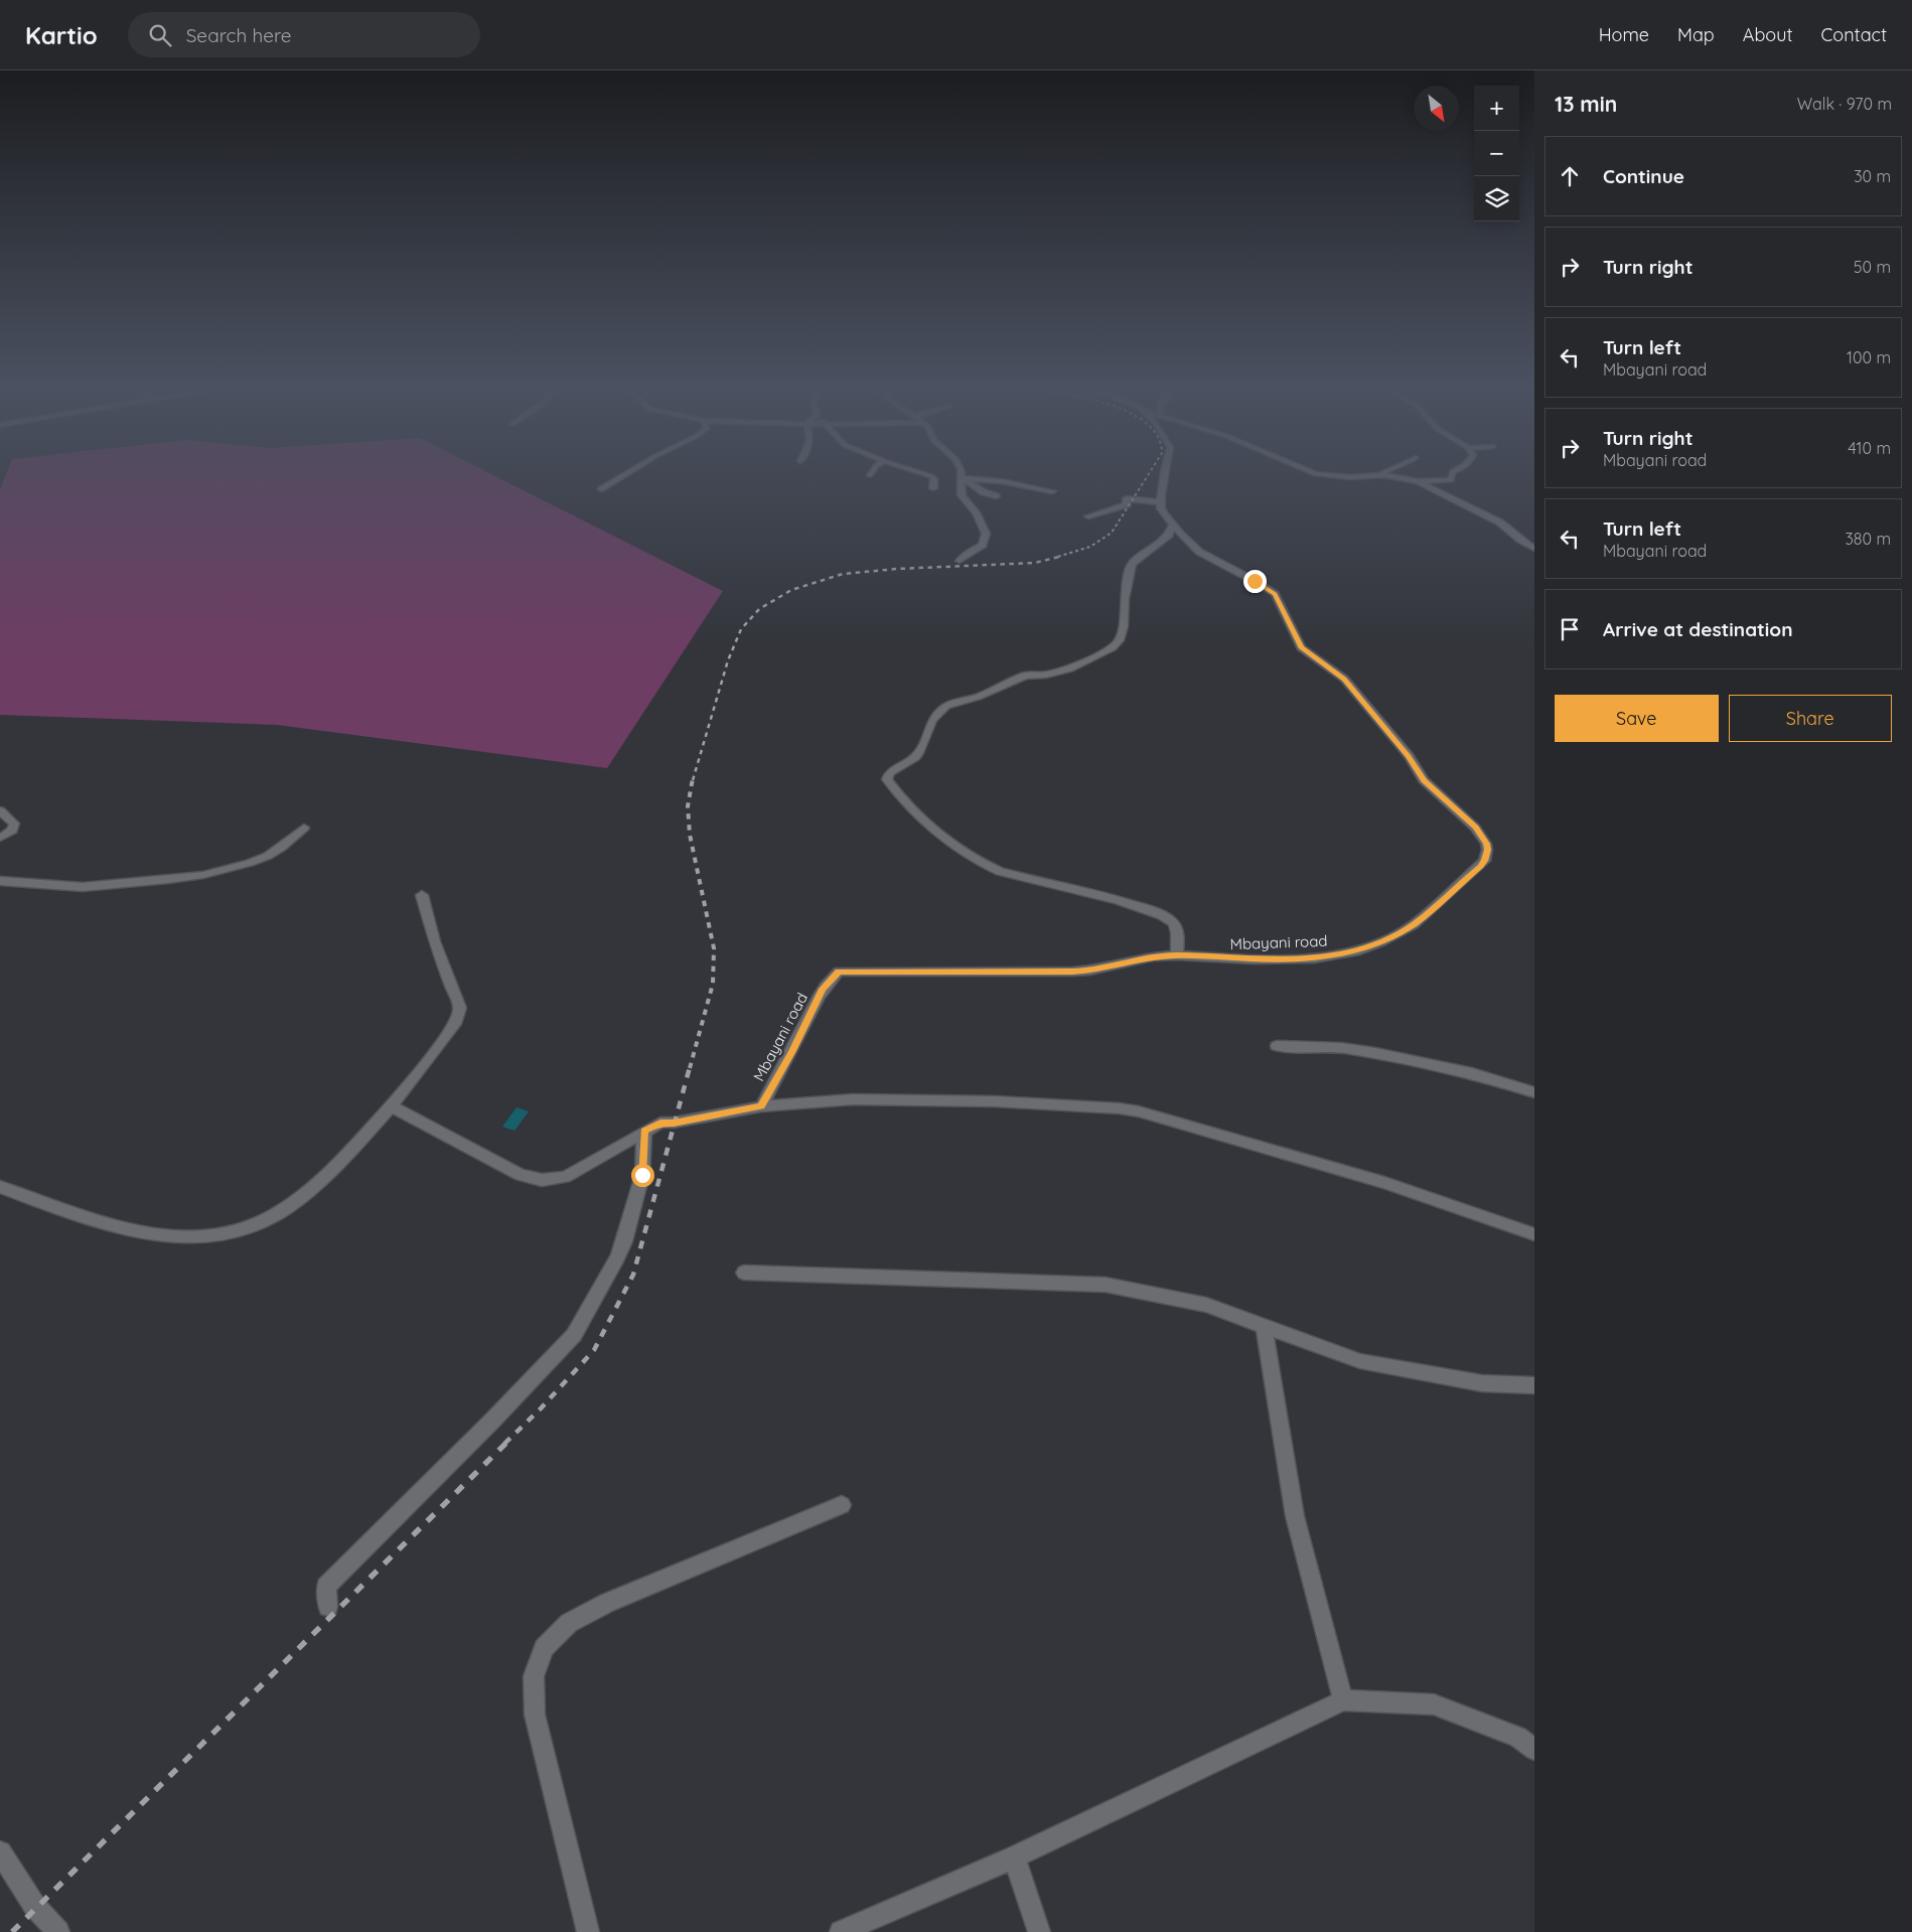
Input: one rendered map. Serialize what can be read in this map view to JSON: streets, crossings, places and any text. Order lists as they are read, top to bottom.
{
  "streets": {
    "street": ["Mbayani road"]
  },
  "north": "bottom right",
  "page": {
    "header": "Kartio",
    "search": "Search here",
    "nav": [
      "Home",
      "Map",
      "About",
      "Contact"
    ],
    "heading": ["13 min", "Walk · 970 m"],
    "map_buttons": ["+", "−"],
    "list": [
      ["Continue", "30 m"],
      ["Turn right", "50 m"],
      ["Turn left", "Mbayani road", "100 m"],
      ["Turn right", "Mbayani road", "410 m"],
      ["Turn left", "Mbayani road", "380 m"],
      "Arrive at destination"
    ],
    "buttons": ["Save", "Share"]
  }
}
